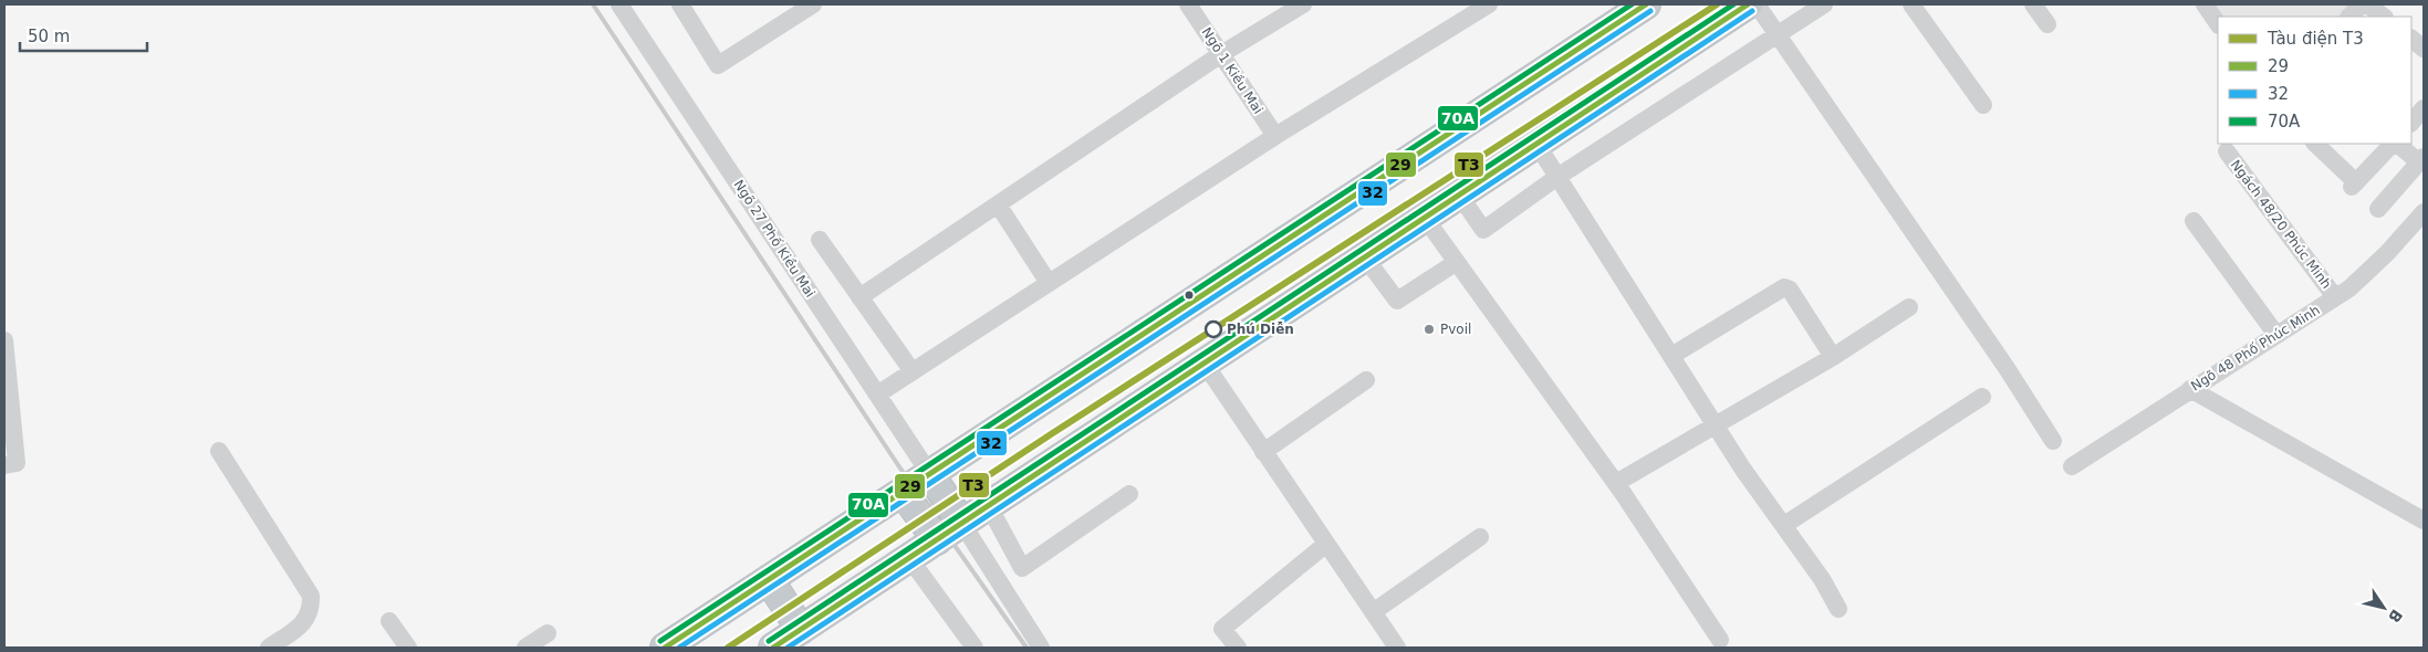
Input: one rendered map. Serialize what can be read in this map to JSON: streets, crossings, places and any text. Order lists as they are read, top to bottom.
{
  "streets": {
    "street": [
      "Ngõ 1 Kiều Mai",
      "Ngách 48/20 Phúc Minh",
      "Ngõ 27 Phố Kiều Mai",
      "Ngõ 48 Phố Phúc Minh"
    ]
  },
  "crossings": [
    ["Ngách 48/20 Phúc Minh", "Ngõ 48 Phố Phúc Minh"]
  ],
  "places": ["Phú Diễn", "Pvoil"],
  "lines": [
    "metro line T3",
    "transit line 29",
    "transit line 70A",
    "transit line 32"
  ],
  "legend": [
    "Tàu điện T3",
    "29",
    "32",
    "70A"
  ],
  "scale_bar": "50 m",
  "north": "bottom right"
}
